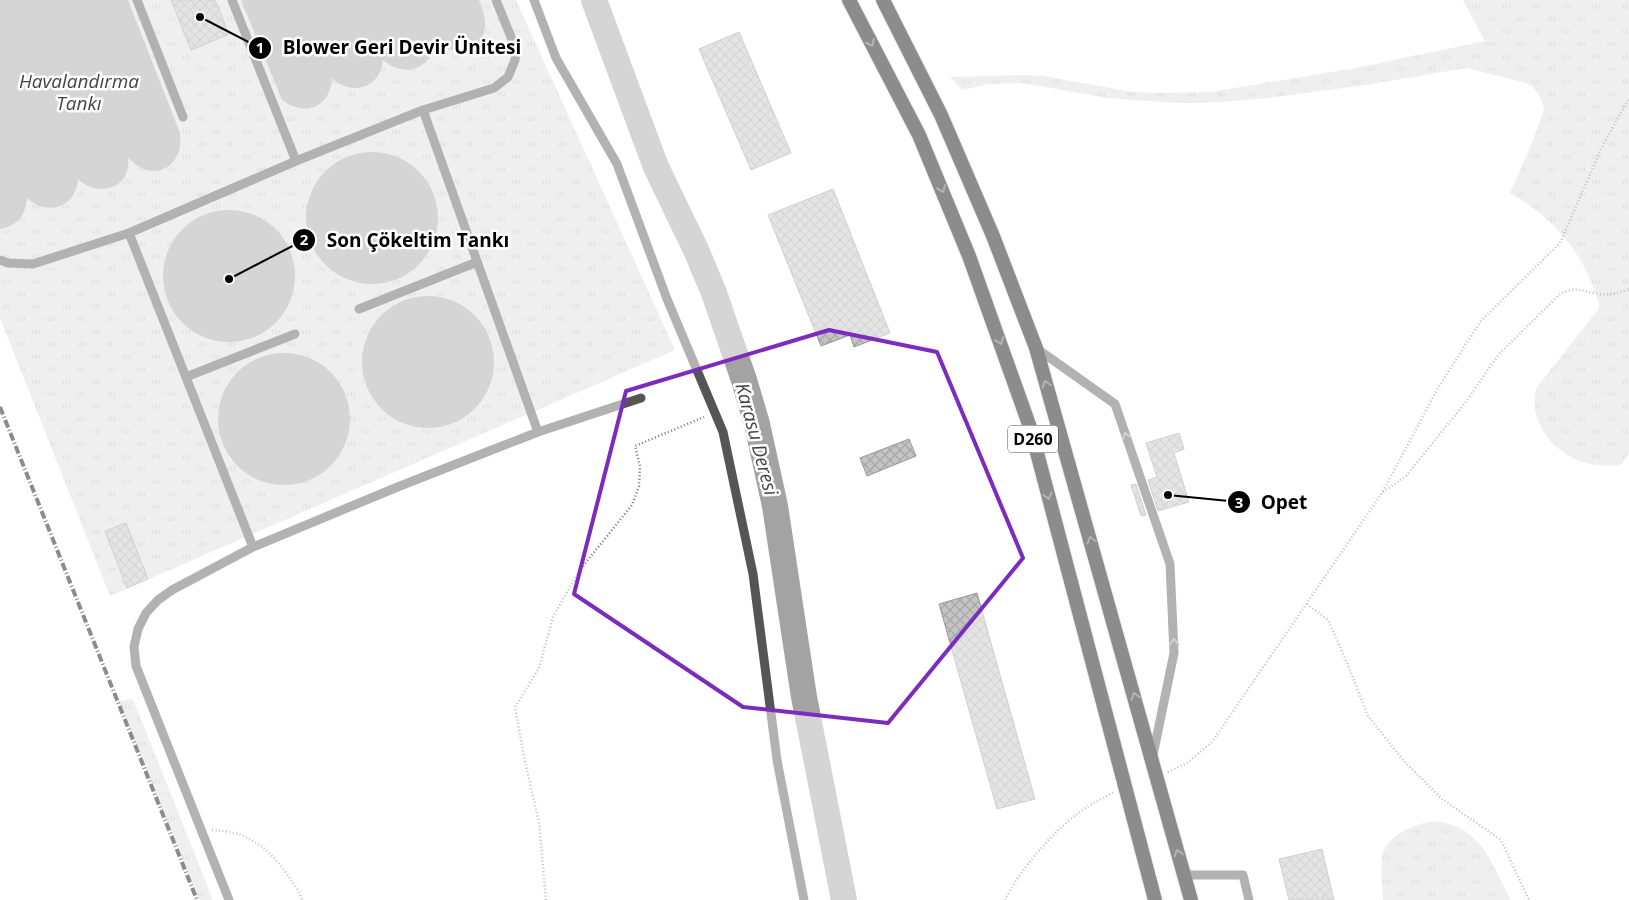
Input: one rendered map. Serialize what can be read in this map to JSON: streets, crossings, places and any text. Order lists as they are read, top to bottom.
{
  "streets": {
    "highway": ["D260"]
  },
  "water": ["Havalandırma Tankı", "Karasu Deresi"],
  "places": ["Blower Geri Devir Ünitesi", "Son Çökeltim Tankı", "Opet"]
}
